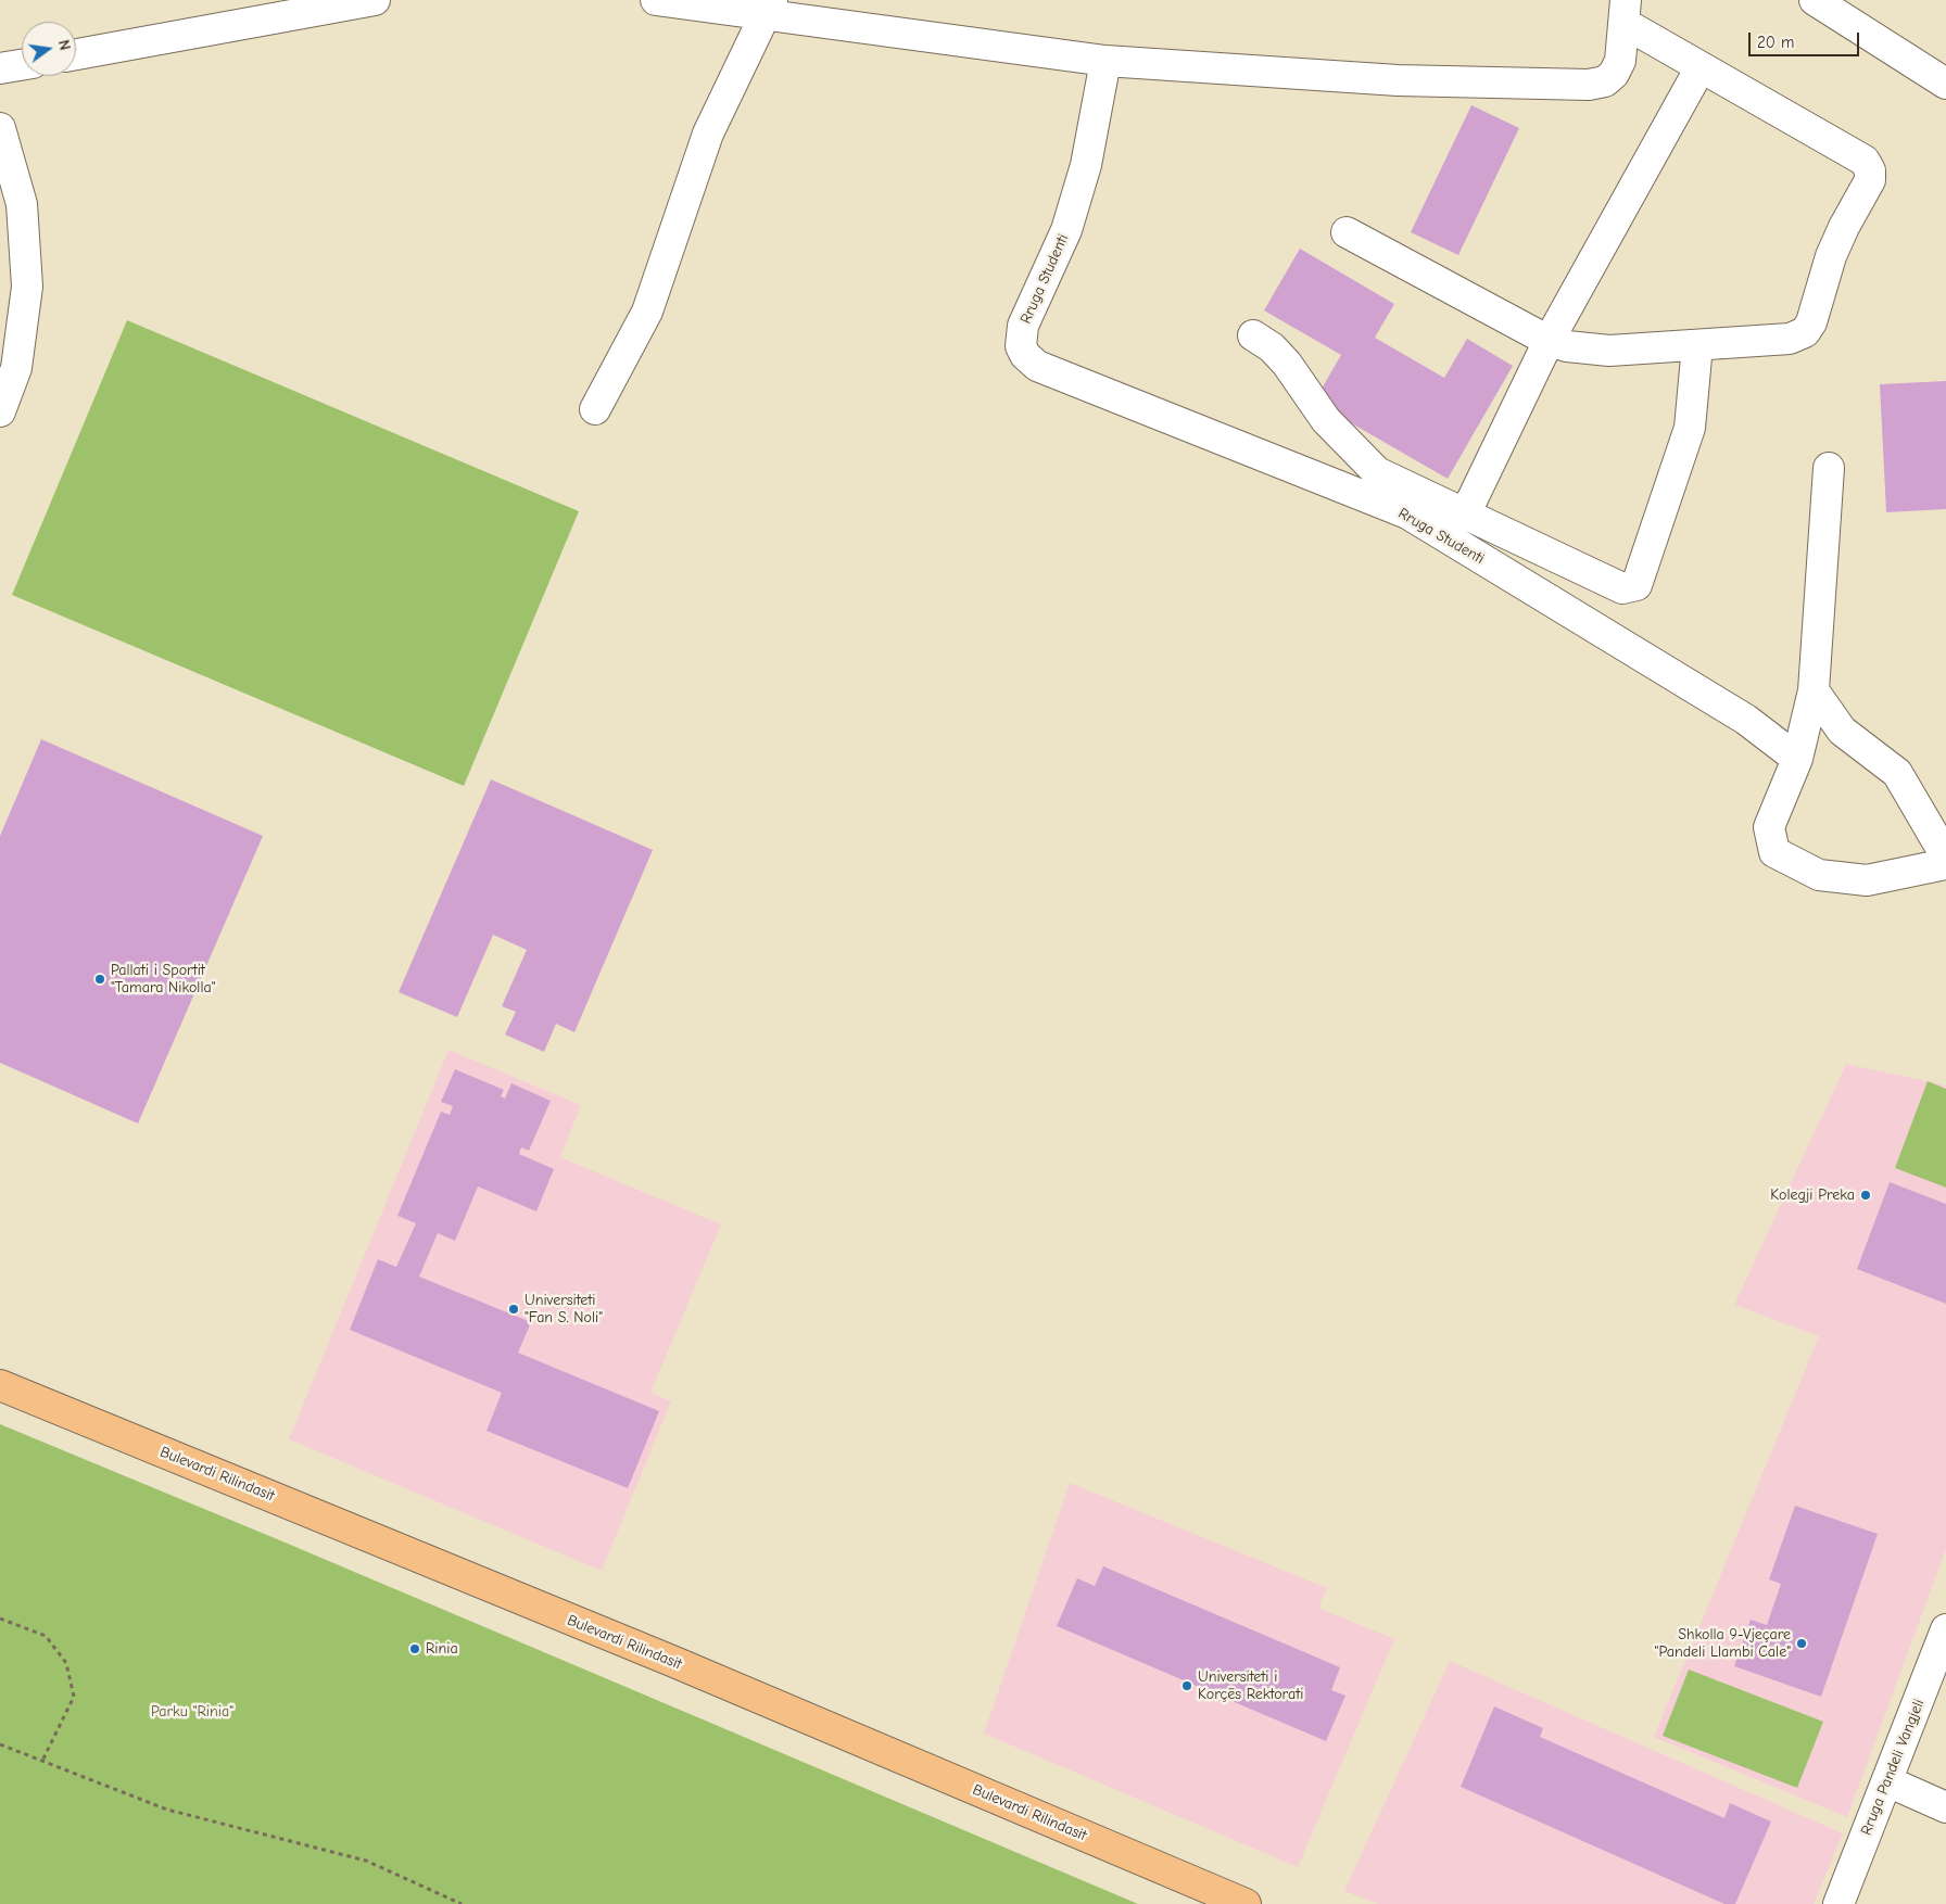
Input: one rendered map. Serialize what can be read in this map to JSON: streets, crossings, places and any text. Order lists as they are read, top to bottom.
{
  "streets": {
    "main road": ["Bulevardi Rilindasit"],
    "street": ["Rruga Studenti", "Rruga Pandeli Vangjeli"]
  },
  "parks": ["Parku \"Rinia\""],
  "places": [
    "Pallati i Sportit \"Tamara Nikolla\"",
    "Kolegji Preka",
    "Universiteti \"Fan S. Noli\"",
    "Shkolla 9-Vjeçare \"Pandeli Llambi Cale\"",
    "Rinia",
    "Universiteti i Korçës Rektorati"
  ],
  "scale_bar": "20 m",
  "north": "right"
}
